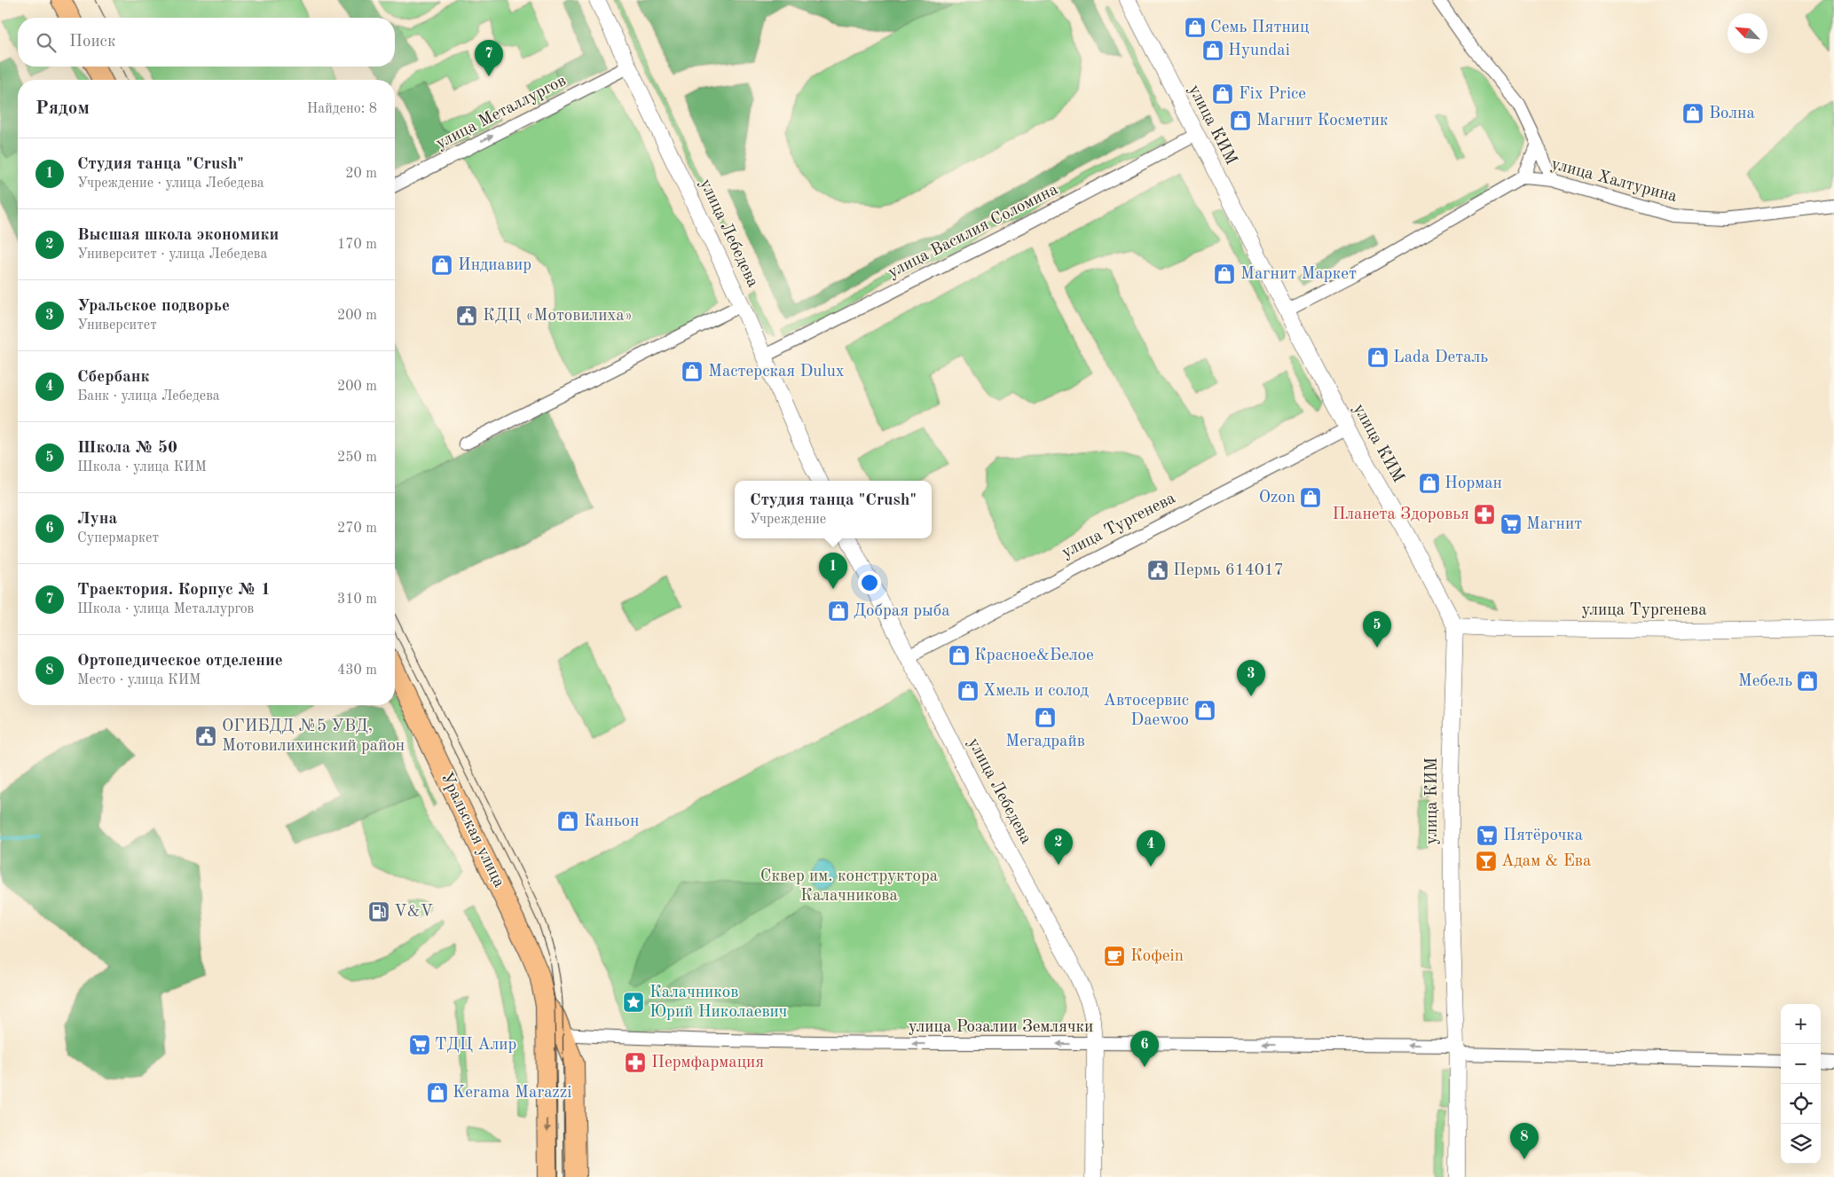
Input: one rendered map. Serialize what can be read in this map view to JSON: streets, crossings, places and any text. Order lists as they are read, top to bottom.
{
  "streets": {
    "main road": ["Уральская улица"],
    "street": [
      "улица Металлургов",
      "улица КИМ",
      "улица Халтурина",
      "улица Василия Соломина",
      "улица Лебедева",
      "улица Тургенева",
      "улица Розалии Землячки"
    ]
  },
  "crossings": [
    ["улица Металлургов", "улица Лебедева"],
    ["улица КИМ", "улица Василия Соломина"],
    ["улица КИМ", "улица Тургенева"],
    ["улица КИМ", "улица Розалии Землячки"],
    ["улица Василия Соломина", "улица Лебедева"],
    ["улица Лебедева", "улица Тургенева"],
    ["улица Лебедева", "улица Розалии Землячки"],
    ["Уральская улица", "улица Розалии Землячки"]
  ],
  "one_way": ["улица Металлургов", "улица Розалии Землячки"],
  "parks": ["Сквер им. конструктора Калачникова"],
  "places": {
    "shop": [
      "Семь Пятниц",
      "Hyundai",
      "Fix Price",
      "Волна",
      "Магнит Косметик",
      "Индиавир",
      "Магнит Маркет",
      "Lada Dеталь",
      "Мастерская Dulux",
      "Норман",
      "Ozon",
      "Добрая рыба",
      "Красное&Белое",
      "Мебель",
      "Хмель и солод",
      "Автосервис Daewoo",
      "Мегадрайв",
      "Каньон",
      "Kerama Marazzi"
    ],
    "public building": ["КДЦ «Мотовилиха»", "Пермь 614017", "ОГИБДД №5 УВД, Мотовилихинский район"],
    "pharmacy": ["Планета Здоровья", "Пермфармация"],
    "supermarket": ["Магнит", "Пятёрочка", "ТДЦ Алир"],
    "bar": ["Адам & Ева"],
    "fuel station": ["V&V"],
    "cafe": ["Кофеin"],
    "place": ["Калачников Юрий Николаевич"]
  },
  "north": "top left",
  "page": {
    "search": "Поиск",
    "pins": [
      "7",
      "1",
      "5",
      "3",
      "2",
      "4",
      "6",
      "8"
    ],
    "heading": ["Рядом", "Найдено: 8"],
    "list": [
      {
        "mark": "1",
        "name": "Студия танца \"Crush\"",
        "note": "Учреждение · улица Лебедева",
        "value": "20 m"
      },
      {
        "mark": "2",
        "name": "Высшая школа экономики",
        "note": "Университет · улица Лебедева",
        "value": "170 m"
      },
      {
        "mark": "3",
        "name": "Уральское подворье",
        "note": "Университет",
        "value": "200 m"
      },
      {
        "mark": "4",
        "name": "Сбербанк",
        "note": "Банк · улица Лебедева",
        "value": "200 m"
      },
      {
        "mark": "5",
        "name": "Школа № 50",
        "note": "Школа · улица КИМ",
        "value": "250 m"
      },
      {
        "mark": "6",
        "name": "Луна",
        "note": "Супермаркет",
        "value": "270 m"
      },
      {
        "mark": "7",
        "name": "Траектория. Корпус № 1",
        "note": "Школа · улица Металлургов",
        "value": "310 m"
      },
      {
        "mark": "8",
        "name": "Ортопедическое отделение",
        "note": "Место · улица КИМ",
        "value": "430 m"
      }
    ],
    "popup": ["Студия танца \"Crush\"", "Учреждение"],
    "map_buttons": ["+", "−"]
  }
}
